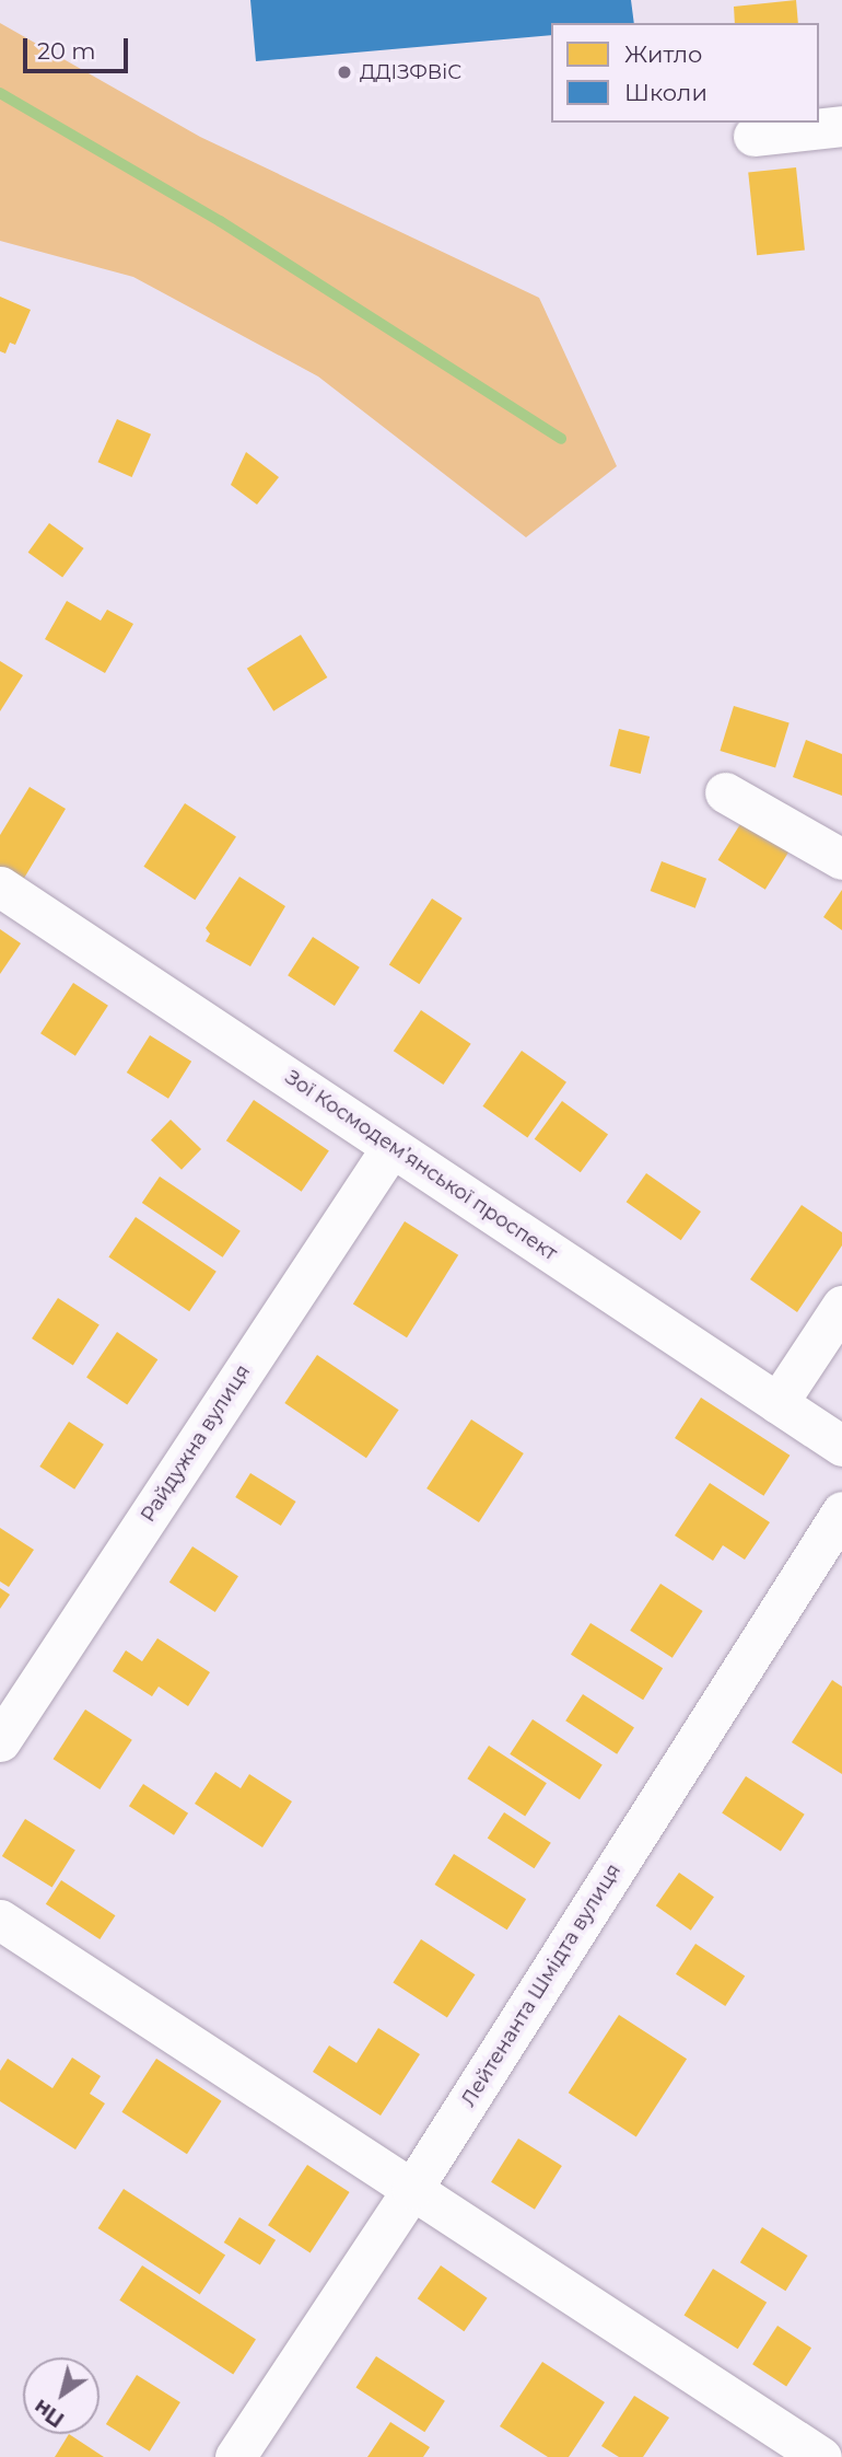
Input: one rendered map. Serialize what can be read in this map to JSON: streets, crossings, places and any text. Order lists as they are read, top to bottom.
{
  "streets": {
    "street": ["Зої Космодем’янської проспект", "Райдужна вулиця", "Лейтенанта Шмідта вулиця"]
  },
  "crossings": [
    ["Зої Космодем’янської проспект", "Райдужна вулиця"]
  ],
  "places": ["ДДІЗФВіС"],
  "legend": ["Житло", "Школи"],
  "scale_bar": "20 m",
  "north": "bottom left"
}
